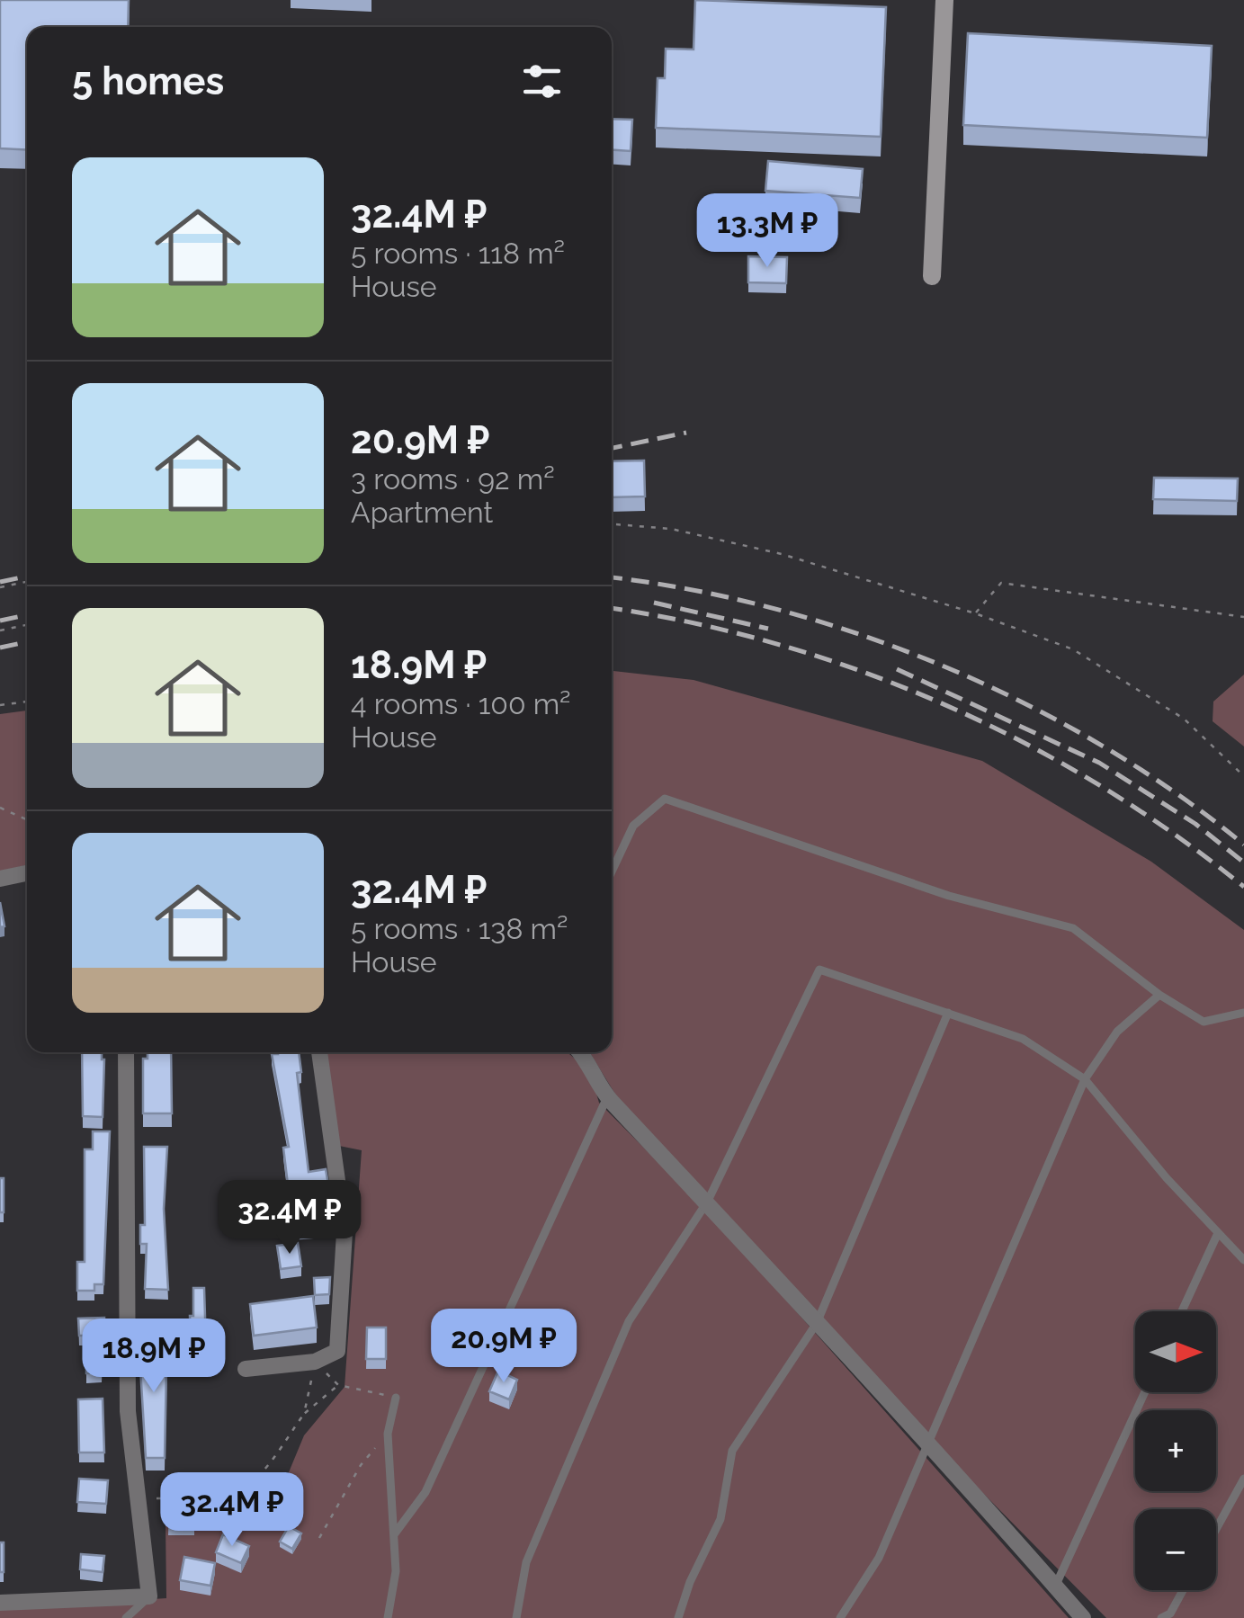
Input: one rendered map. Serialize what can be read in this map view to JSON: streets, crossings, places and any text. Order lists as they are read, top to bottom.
{
  "north": "right",
  "page": {
    "heading": "5 homes",
    "list": [
      {
        "name": "32.4M ₽",
        "note": "5 rooms · 118 m² · House"
      },
      {
        "name": "20.9M ₽",
        "note": "3 rooms · 92 m² · Apartment"
      },
      {
        "name": "18.9M ₽",
        "note": "4 rooms · 100 m² · House"
      },
      {
        "name": "32.4M ₽",
        "note": "5 rooms · 138 m² · House"
      }
    ],
    "price": [
      "13.3M ₽",
      "32.4M ₽",
      "20.9M ₽",
      "18.9M ₽",
      "32.4M ₽"
    ],
    "map_buttons": ["+", "−"]
  }
}
